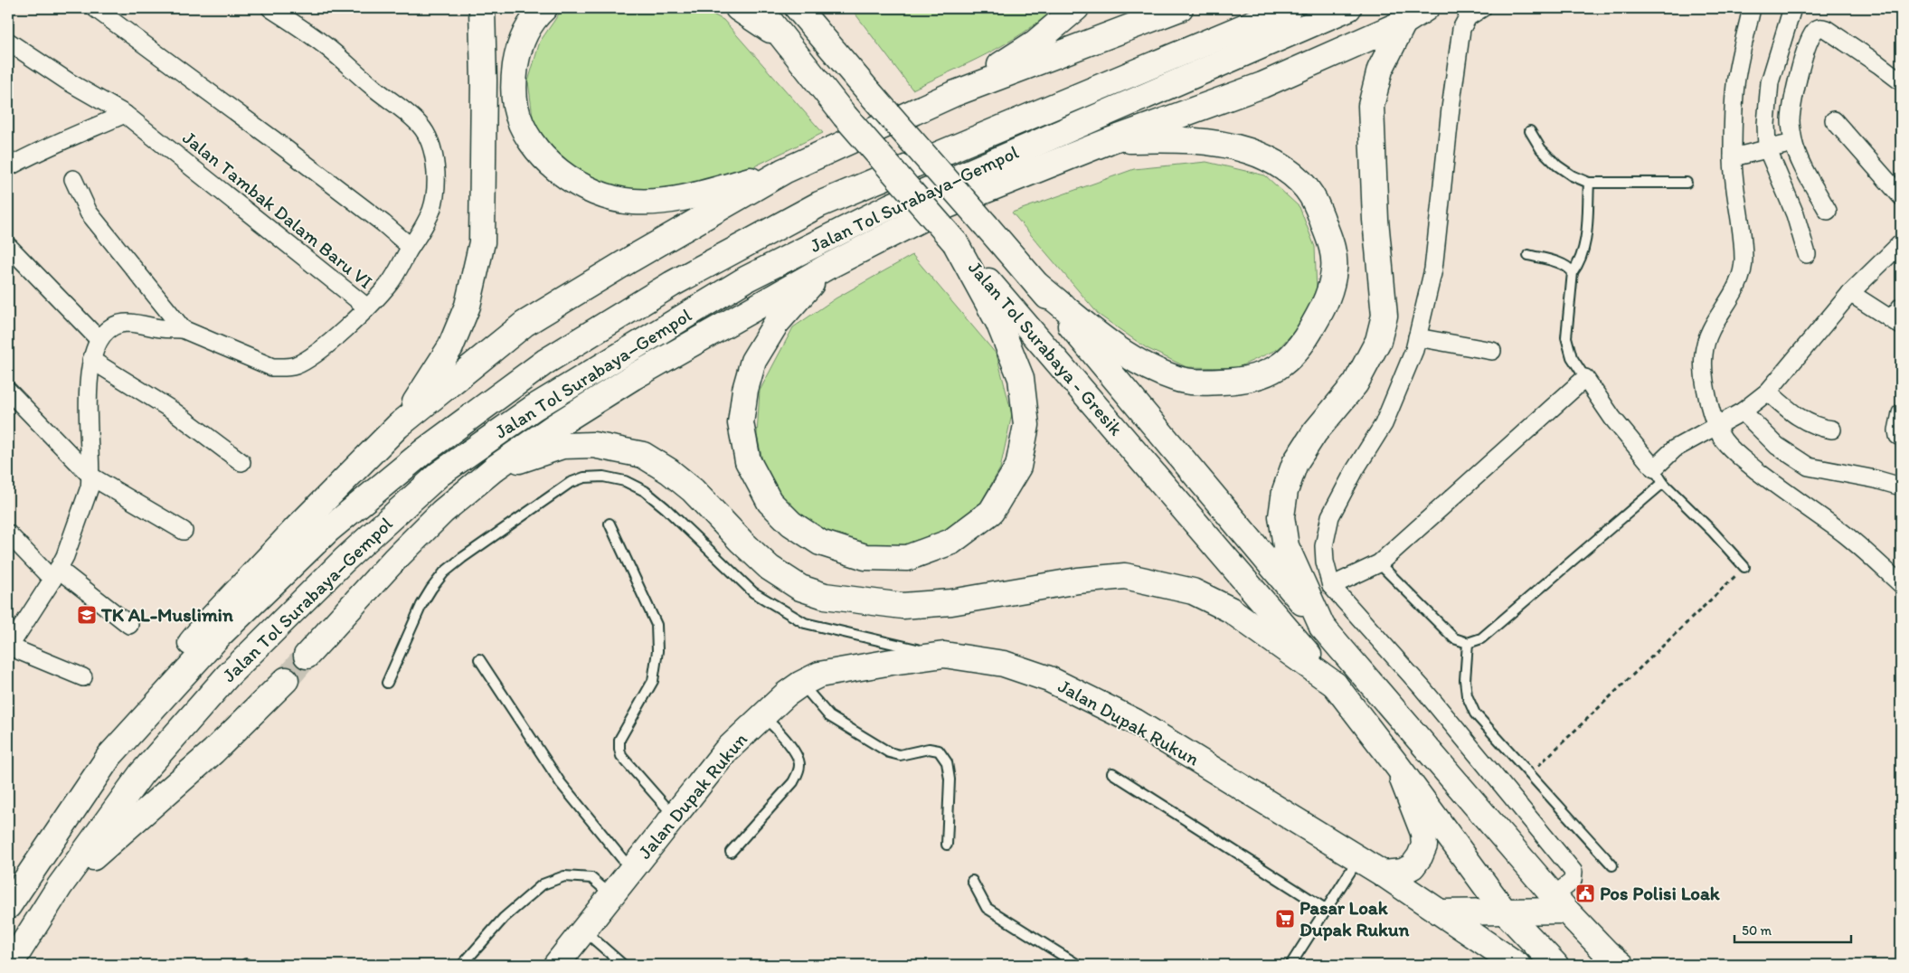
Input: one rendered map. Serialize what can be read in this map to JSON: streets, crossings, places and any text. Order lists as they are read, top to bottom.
{
  "streets": {
    "main road": ["Jalan Tol Surabaya–Gempol", "Jalan Tol Surabaya - Gresik", "Jalan Dupak Rukun"],
    "street": ["Jalan Tambak Dalam Baru VI"]
  },
  "places": {
    "school or university": ["TK AL-Muslimin"],
    "public building": ["Pos Polisi Loak"],
    "supermarket": ["Pasar Loak Dupak Rukun"]
  },
  "scale_bar": "50 m"
}
